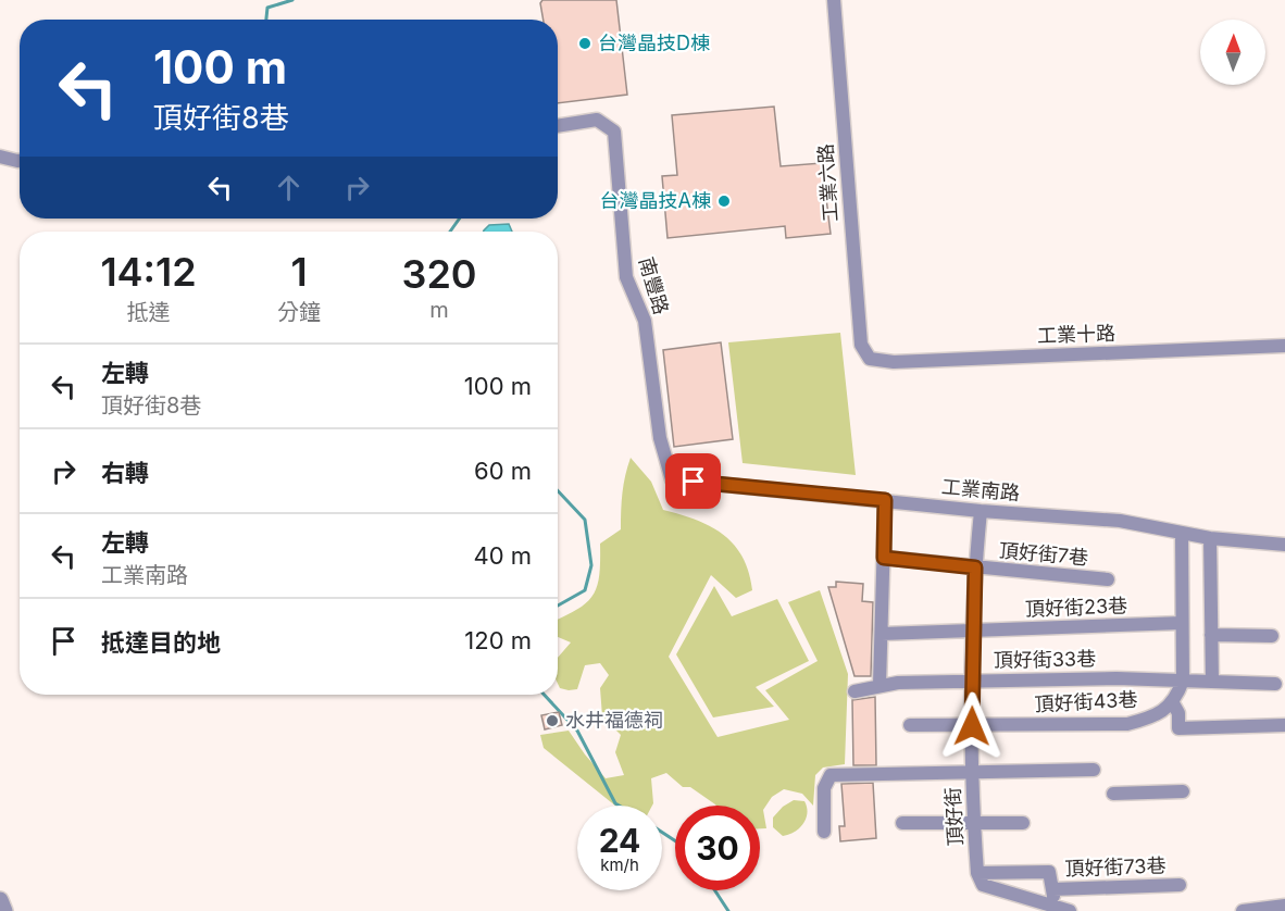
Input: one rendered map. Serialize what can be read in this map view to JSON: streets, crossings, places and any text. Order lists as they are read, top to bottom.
{
  "streets": {
    "street": [
      "工業六路",
      "南豐路",
      "工業十路",
      "工業南路",
      "頂好街7巷",
      "頂好街23巷",
      "頂好街33巷",
      "頂好街43巷",
      "頂好街",
      "頂好街73巷"
    ]
  },
  "crossings": [
    ["工業六路", "工業十路"],
    ["南豐路", "工業南路"],
    ["工業南路", "頂好街"],
    ["頂好街7巷", "頂好街"],
    ["頂好街23巷", "頂好街"],
    ["頂好街33巷", "頂好街"],
    ["頂好街43巷", "頂好街"],
    ["頂好街", "頂好街73巷"]
  ],
  "places": ["台灣晶技D棟", "台灣晶技A棟", "水井福德祠"],
  "north": "top",
  "page": {
    "turn": ["100 m", "頂好街8巷"],
    "eta": [
      "14:12",
      "抵達",
      "1",
      "分鐘",
      "320",
      "m"
    ],
    "list": [
      {
        "name": "左轉",
        "note": "頂好街8巷",
        "value": "100 m"
      },
      {
        "name": "右轉",
        "value": "60 m"
      },
      {
        "name": "左轉",
        "note": "工業南路",
        "value": "40 m"
      },
      {
        "name": "抵達目的地",
        "value": "120 m"
      }
    ],
    "speed": "24 km/h",
    "limit": "30"
  }
}
